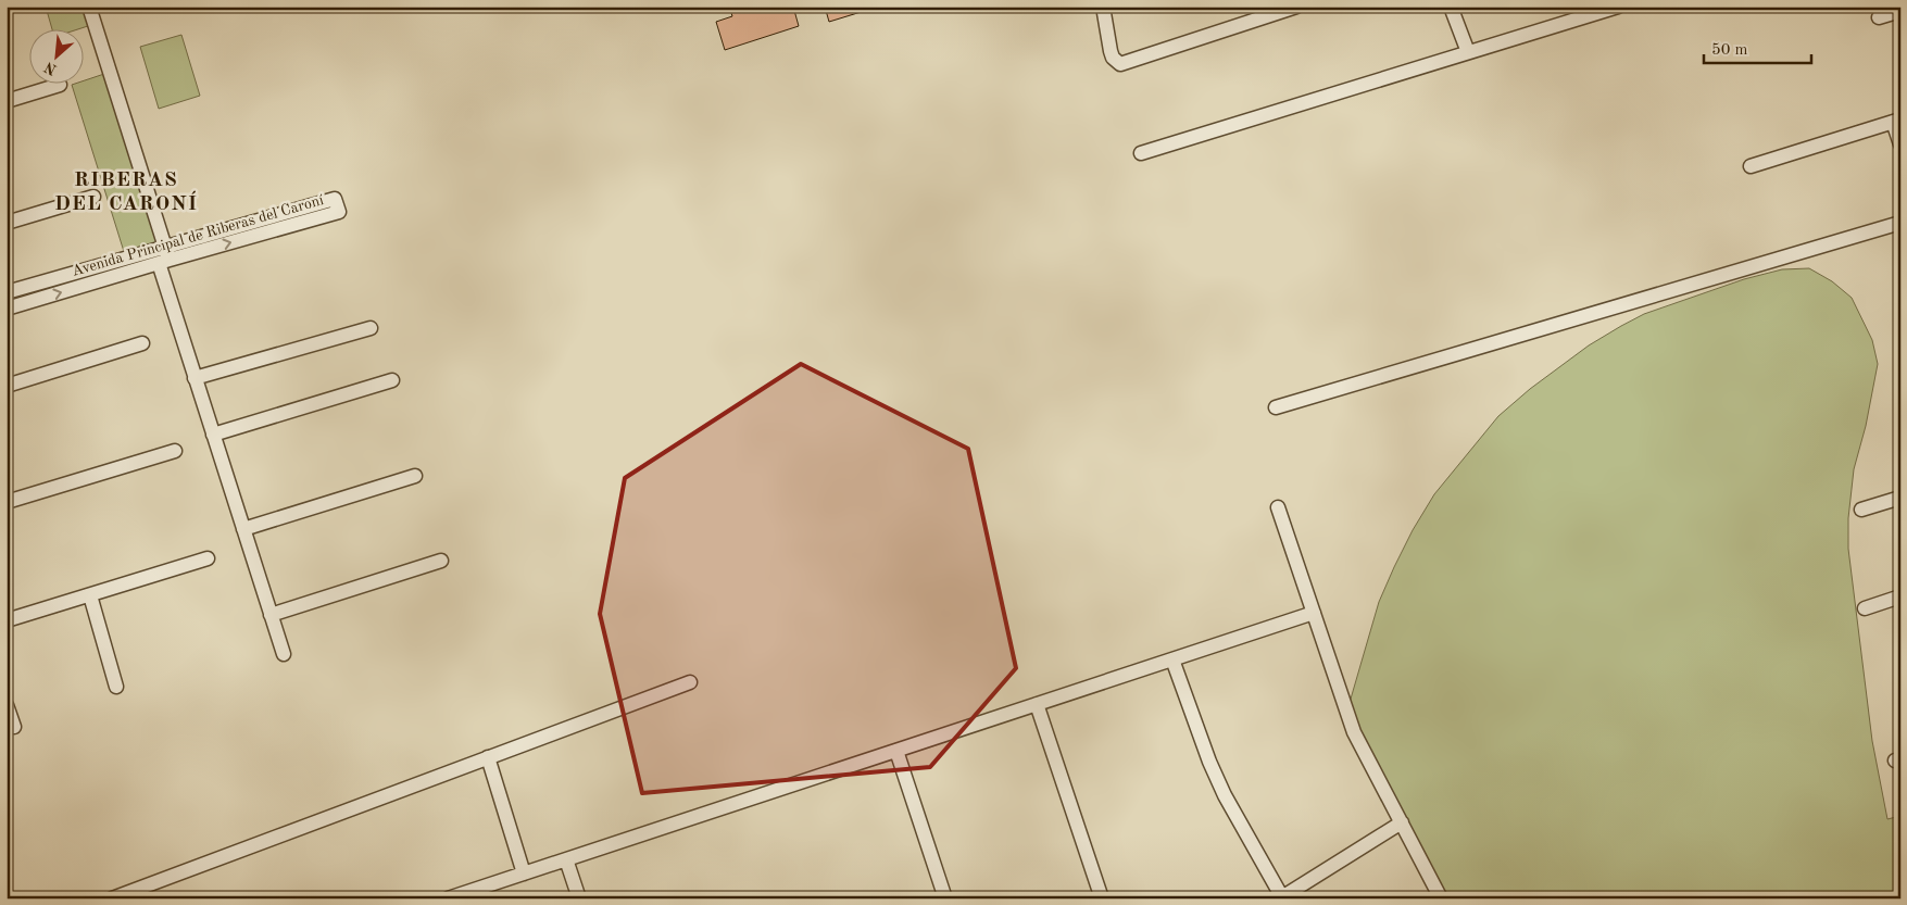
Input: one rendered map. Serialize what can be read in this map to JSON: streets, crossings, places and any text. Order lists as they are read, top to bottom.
{
  "streets": {
    "street": ["Avenida Principal de Riberas del Caroní"]
  },
  "districts": ["RIBERAS DEL CARONÍ"],
  "scale_bar": "50 m",
  "north": "bottom left"
}
